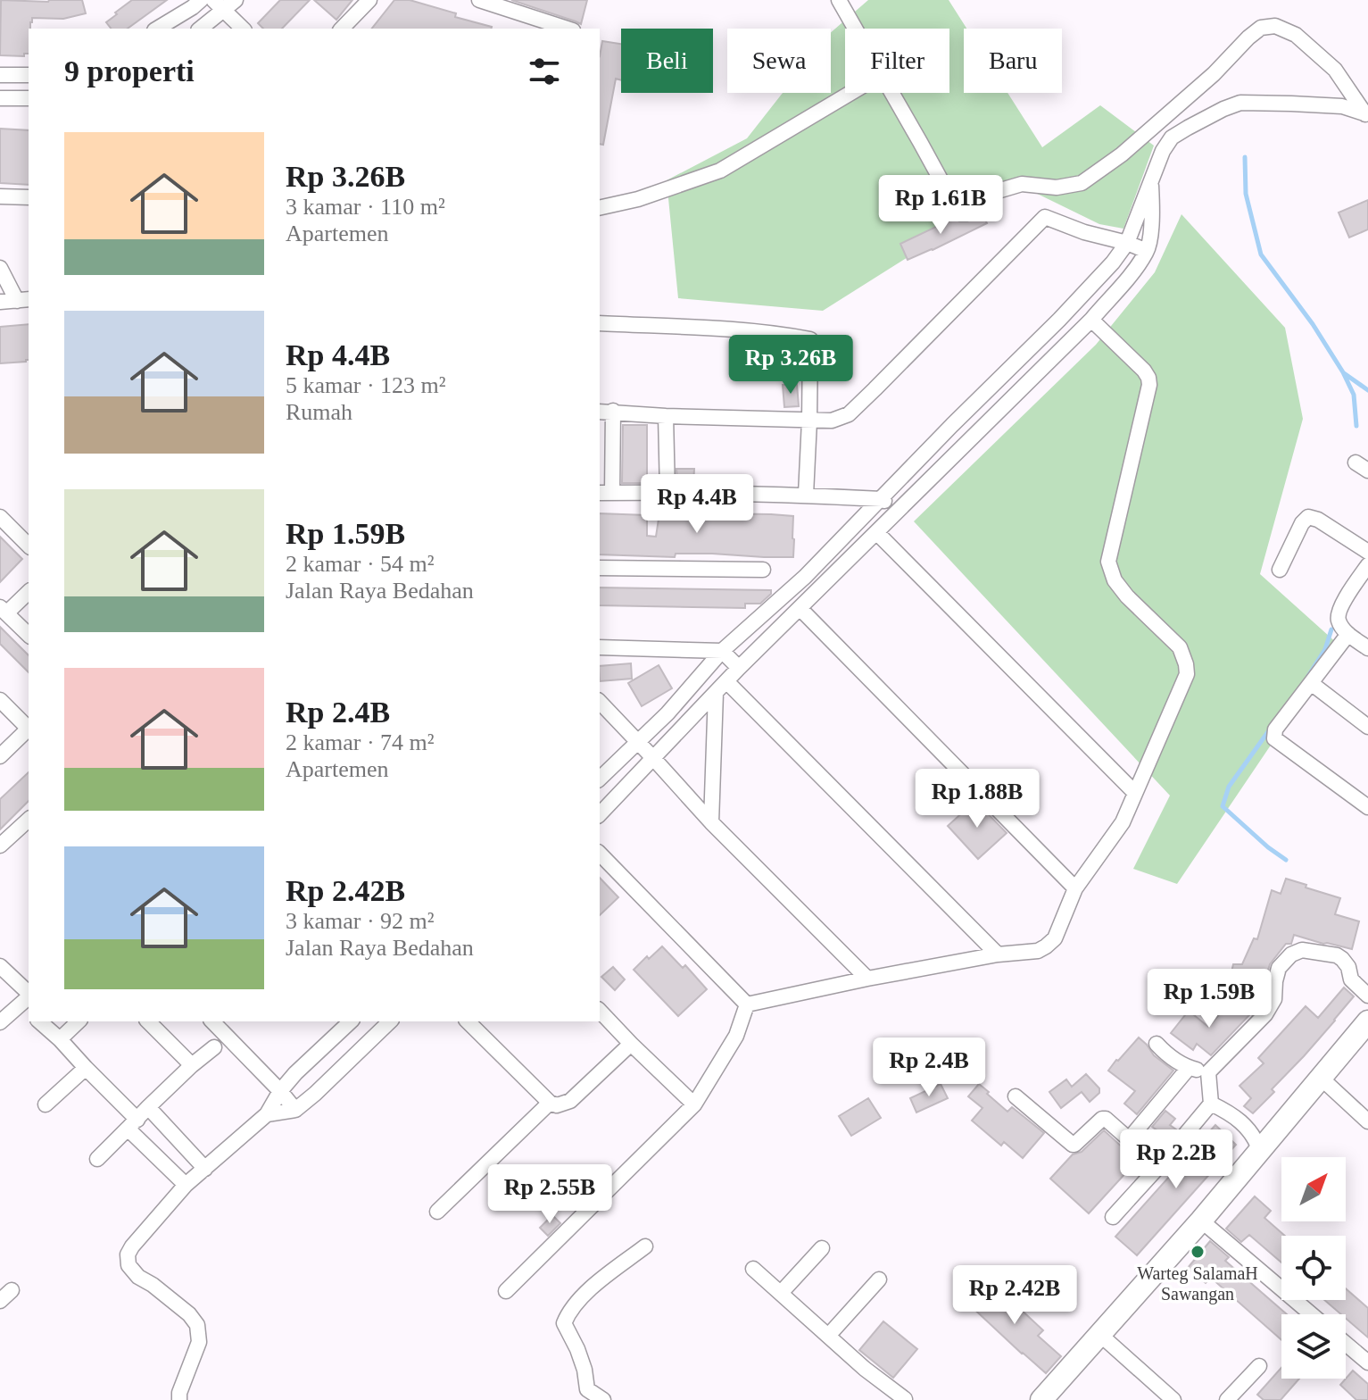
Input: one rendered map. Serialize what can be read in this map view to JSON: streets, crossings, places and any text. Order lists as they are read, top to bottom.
{
  "places": ["Warteg SalamaH Sawangan"],
  "north": "top right",
  "page": {
    "chip": [
      "Beli",
      "Sewa",
      "Filter",
      "Baru"
    ],
    "heading": "9 properti",
    "list": [
      {
        "name": "Rp 3.26B",
        "note": "3 kamar · 110 m² · Apartemen"
      },
      {
        "name": "Rp 4.4B",
        "note": "5 kamar · 123 m² · Rumah"
      },
      {
        "name": "Rp 1.59B",
        "note": "2 kamar · 54 m² · Jalan Raya Bedahan"
      },
      {
        "name": "Rp 2.4B",
        "note": "2 kamar · 74 m² · Apartemen"
      },
      {
        "name": "Rp 2.42B",
        "note": "3 kamar · 92 m² · Jalan Raya Bedahan"
      }
    ],
    "price": [
      "Rp 1.61B",
      "Rp 3.26B",
      "Rp 4.4B",
      "Rp 1.88B",
      "Rp 1.59B",
      "Rp 2.4B",
      "Rp 2.2B",
      "Rp 2.55B",
      "Rp 2.42B"
    ]
  }
}
